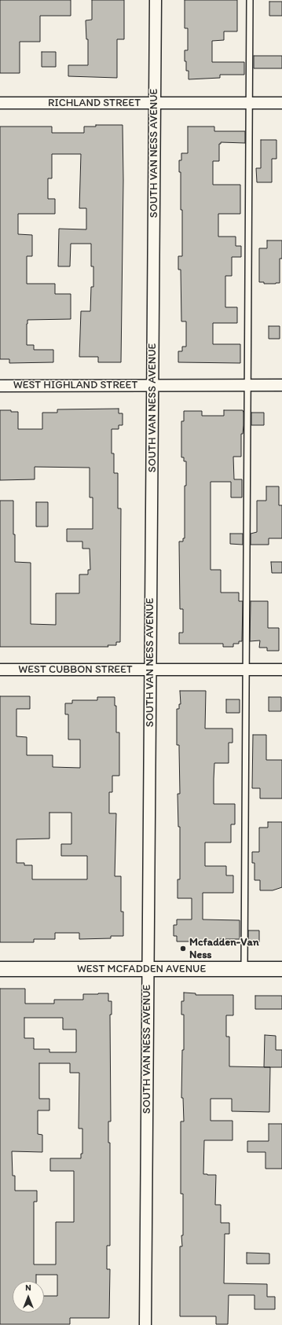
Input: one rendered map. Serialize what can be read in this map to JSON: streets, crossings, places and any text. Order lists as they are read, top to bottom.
{
  "streets": {
    "street": [
      "RICHLAND STREET",
      "SOUTH VAN NESS AVENUE",
      "WEST HIGHLAND STREET",
      "WEST CUBBON STREET",
      "WEST MCFADDEN AVENUE"
    ]
  },
  "crossings": [
    ["RICHLAND STREET", "SOUTH VAN NESS AVENUE"],
    ["SOUTH VAN NESS AVENUE", "WEST HIGHLAND STREET"],
    ["SOUTH VAN NESS AVENUE", "WEST CUBBON STREET"],
    ["SOUTH VAN NESS AVENUE", "WEST MCFADDEN AVENUE"]
  ],
  "places": ["Mcfadden-Van Ness"],
  "north": "top"
}
